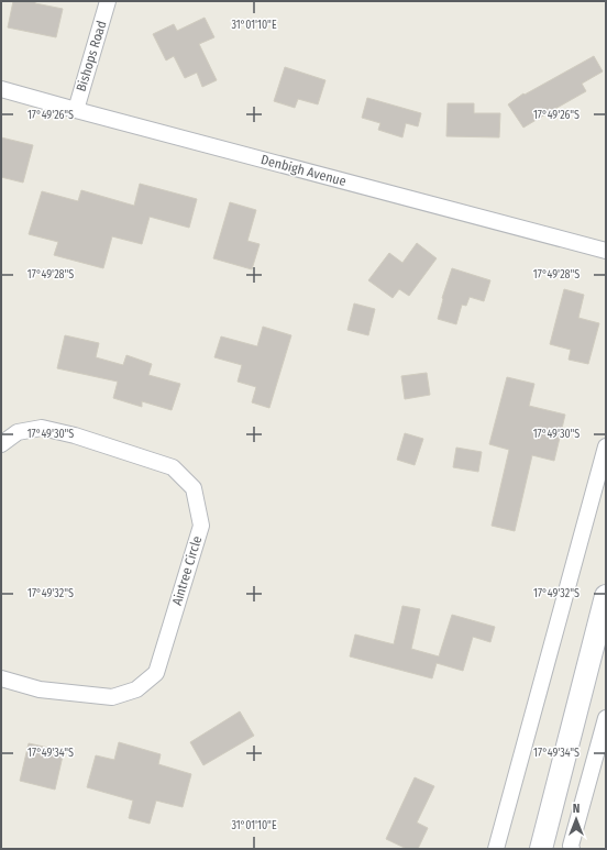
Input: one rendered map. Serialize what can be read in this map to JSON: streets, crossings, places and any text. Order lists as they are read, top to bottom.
{
  "streets": {
    "street": ["Bishops Road", "Denbigh Avenue", "Aintree Circle"]
  },
  "crossings": [
    ["Bishops Road", "Denbigh Avenue"]
  ],
  "north": "top",
  "coordinates": [
    "31°01'10\"E",
    "17°49'26\"S",
    "17°49'28\"S",
    "17°49'30\"S",
    "17°49'32\"S",
    "17°49'34\"S"
  ]
}
